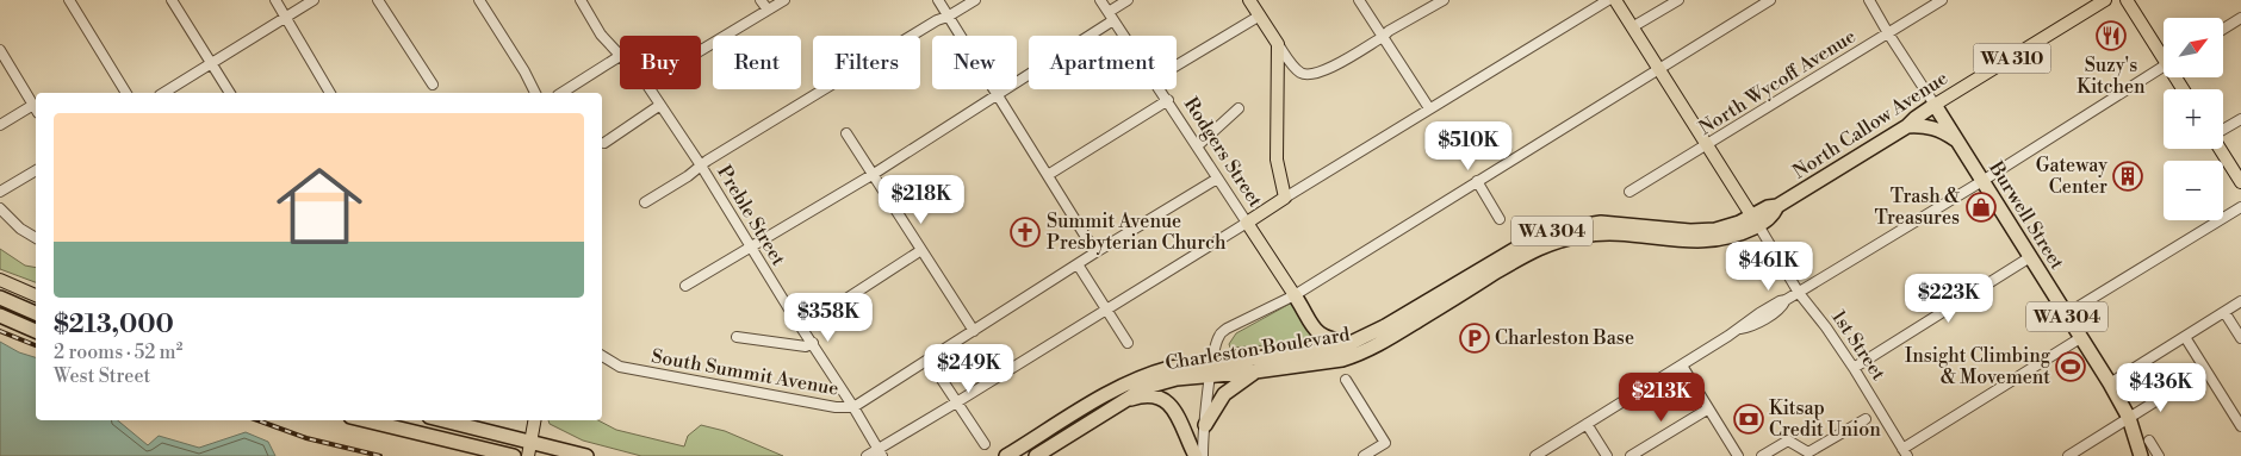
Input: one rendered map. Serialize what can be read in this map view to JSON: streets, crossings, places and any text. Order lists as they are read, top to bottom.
{
  "streets": {
    "highway": [
      "North Callow Avenue",
      "Burwell Street",
      "WA 304",
      "Charleston Boulevard"
    ],
    "main road": ["WA 310", "Rodgers Street", "1st Street"],
    "street": ["North Wycoff Avenue", "Preble Street", "South Summit Avenue"]
  },
  "crossings": [
    ["North Wycoff Avenue", "Burwell Street"],
    ["North Wycoff Avenue", "1st Street"],
    ["North Callow Avenue", "Burwell Street"],
    ["North Callow Avenue", "WA 304"],
    ["North Callow Avenue", "1st Street"],
    ["North Callow Avenue", "Charleston Boulevard"],
    ["Rodgers Street", "South Summit Avenue"],
    ["Preble Street", "South Summit Avenue"],
    ["Burwell Street", "WA 304"],
    ["1st Street", "Charleston Boulevard"]
  ],
  "places": {
    "restaurant": ["Suzy's Kitchen"],
    "building": ["Gateway Center"],
    "shop": ["Trash & Treasures"],
    "church": ["Summit Avenue Presbyterian Church"],
    "parking": ["Charleston Base"],
    "sports": ["Insight Climbing & Movement"],
    "bank": ["Kitsap Credit Union"]
  },
  "north": "top right",
  "page": {
    "map_buttons": ["+", "−"],
    "chip": [
      "Buy",
      "Rent",
      "Filters",
      "New",
      "Apartment"
    ],
    "list": [
      {
        "name": "$213,000",
        "note": "2 rooms · 52 m² · West Street"
      }
    ],
    "price": [
      "$510K",
      "$218K",
      "$461K",
      "$223K",
      "$358K",
      "$249K",
      "$436K",
      "$213K"
    ]
  }
}
